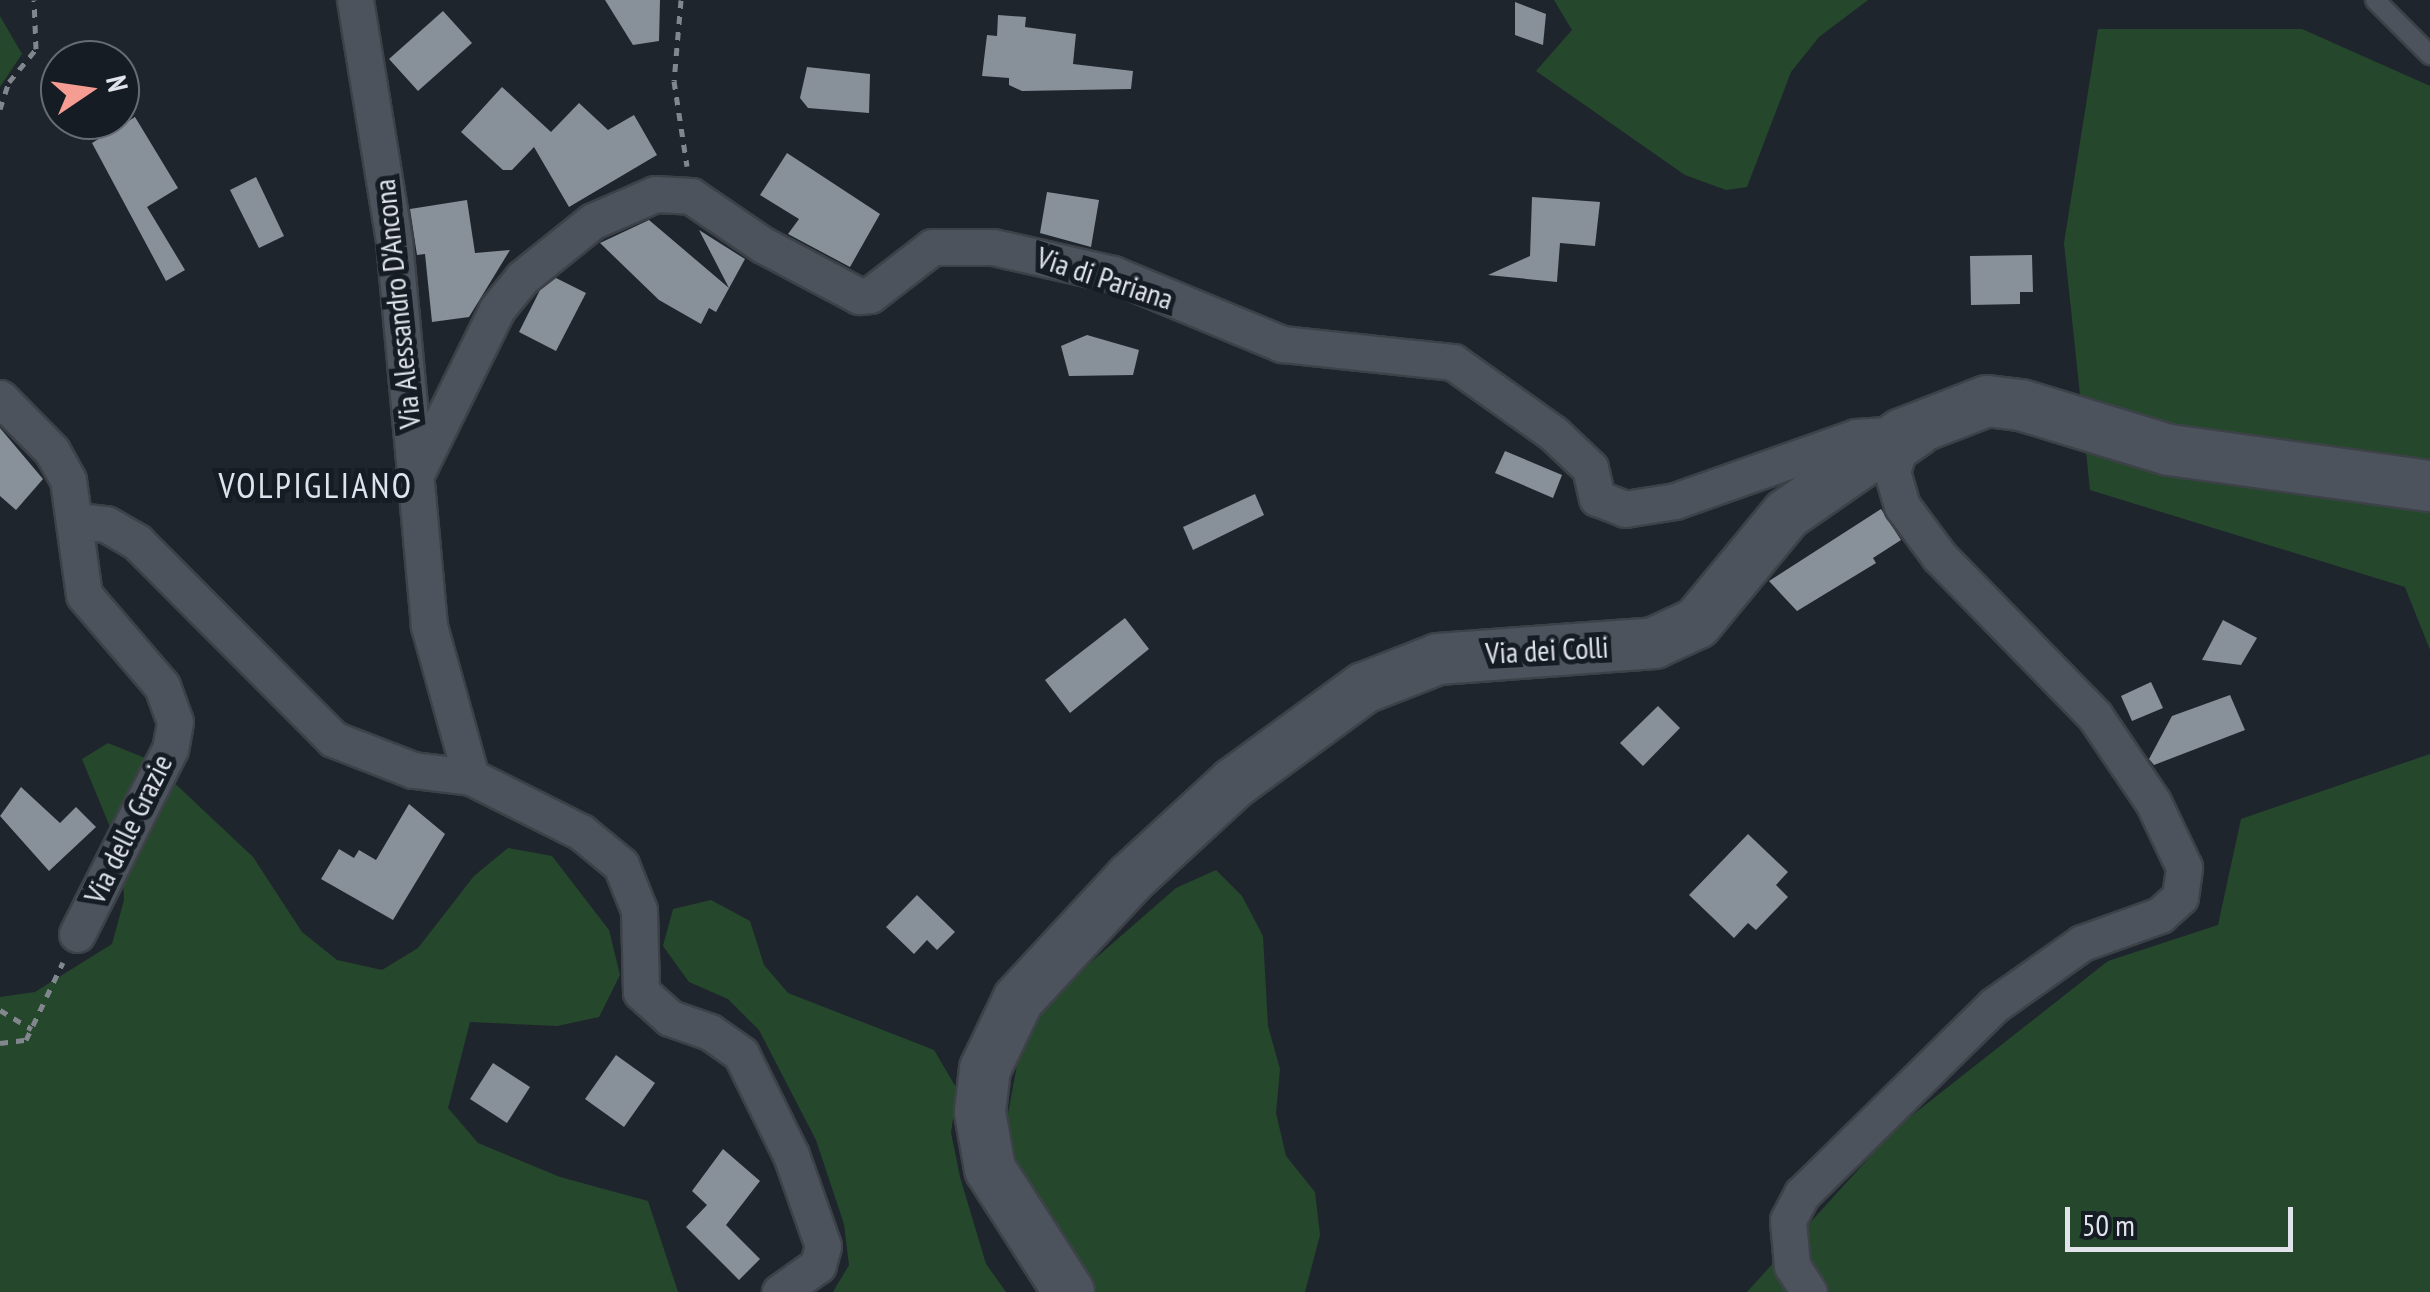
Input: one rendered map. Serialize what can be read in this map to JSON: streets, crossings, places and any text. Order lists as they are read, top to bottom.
{
  "streets": {
    "street": [
      "Via di Pariana",
      "Via Alessandro D'Ancona",
      "Via dei Colli",
      "Via delle Grazie"
    ]
  },
  "crossings": [
    ["Via di Pariana", "Via dei Colli"]
  ],
  "districts": ["VOLPIGLIANO"],
  "scale_bar": "50 m",
  "north": "right"
}
